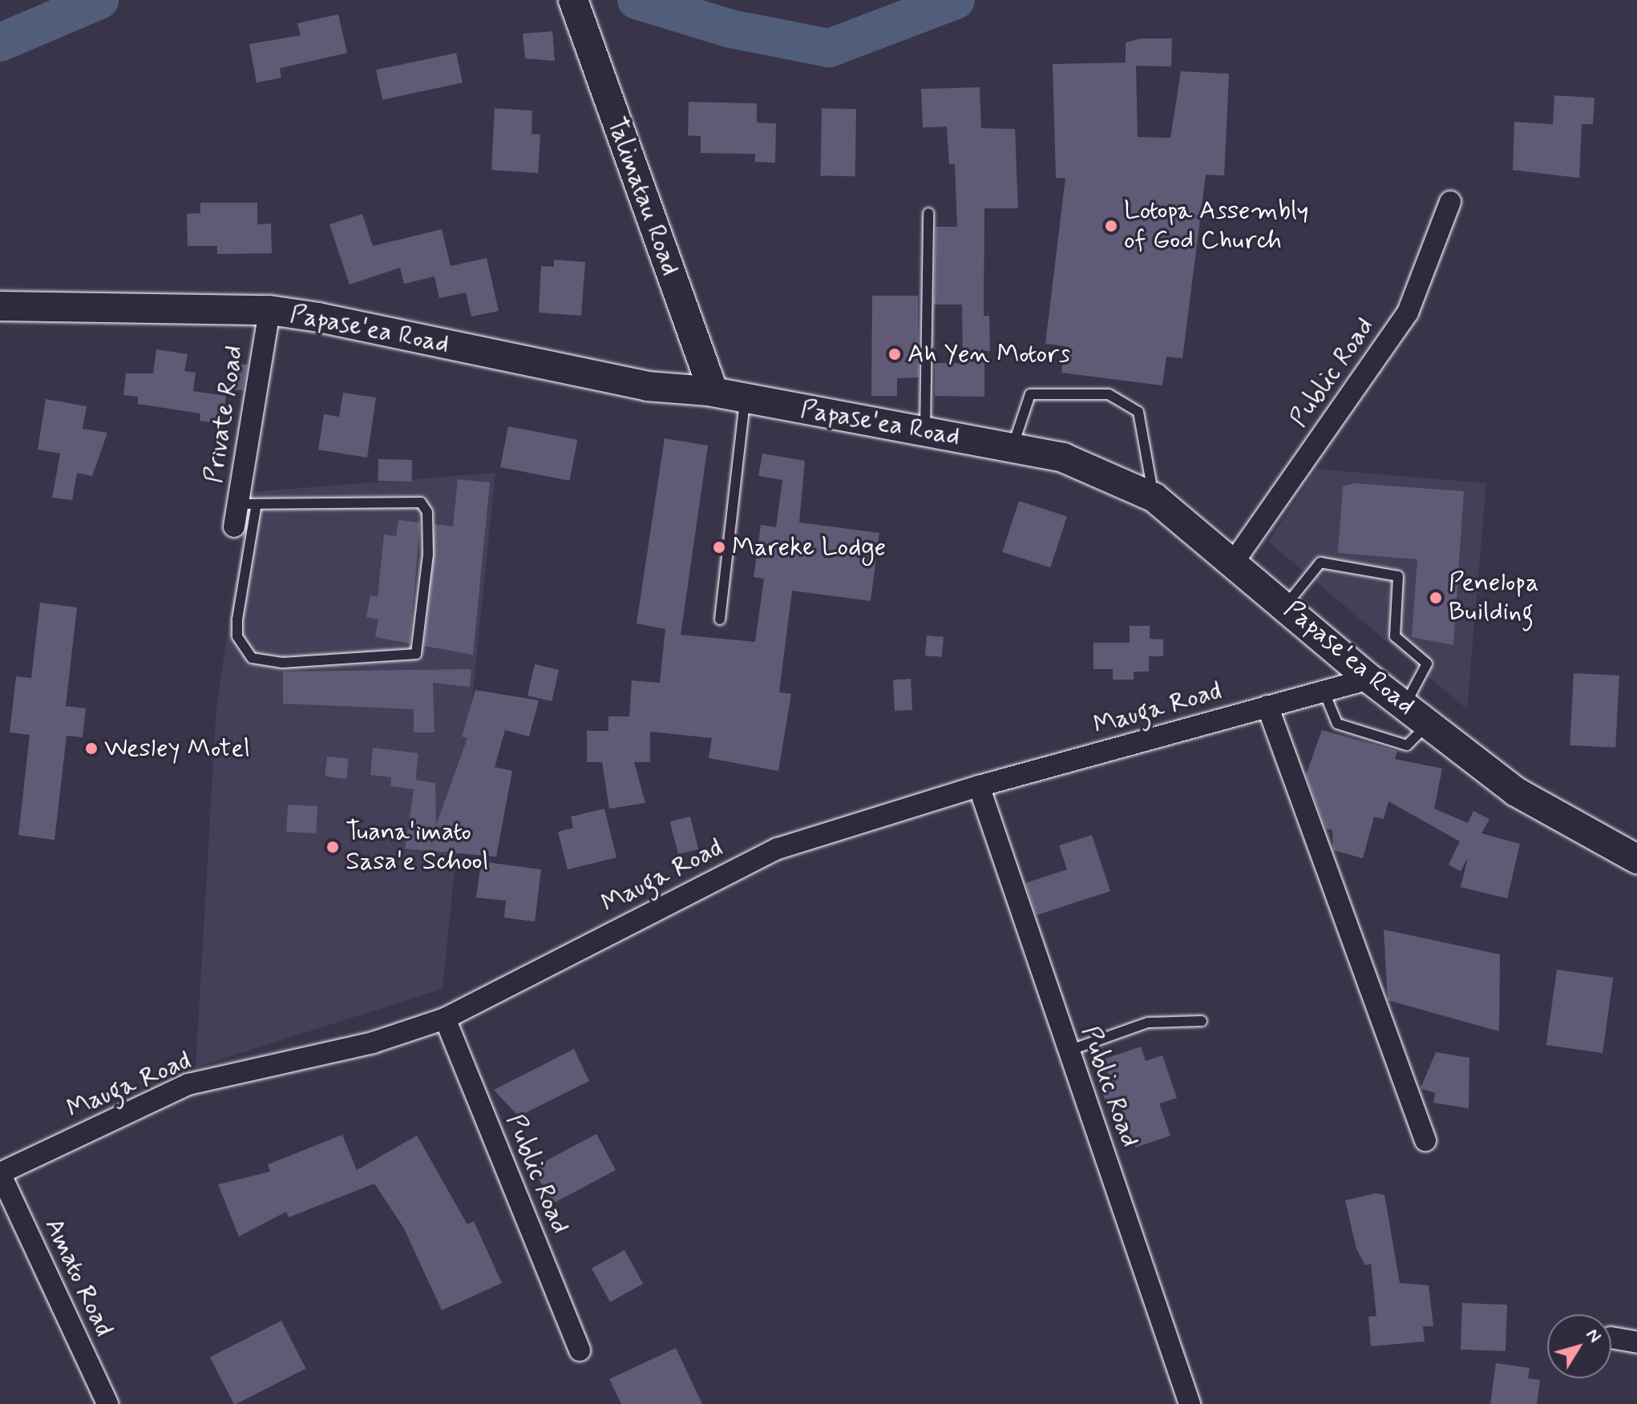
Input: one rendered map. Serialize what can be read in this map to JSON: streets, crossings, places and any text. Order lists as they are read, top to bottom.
{
  "streets": {
    "main road": ["Talimatau Road", "Papase'ea Road"],
    "street": [
      "Public Road",
      "Private Road",
      "Mauga Road",
      "Amato Road"
    ]
  },
  "crossings": [
    ["Talimatau Road", "Papase'ea Road"],
    ["Papase'ea Road", "Public Road"],
    ["Papase'ea Road", "Private Road"],
    ["Papase'ea Road", "Mauga Road"],
    ["Public Road", "Mauga Road"],
    ["Mauga Road", "Amato Road"]
  ],
  "places": [
    "Lotopa Assembly of God Church",
    "Ah Yen Motors",
    "Mareke Lodge",
    "Penelopa Building",
    "Wesley Motel",
    "Tuana'imato Sasa'e School"
  ],
  "north": "top right"
}
